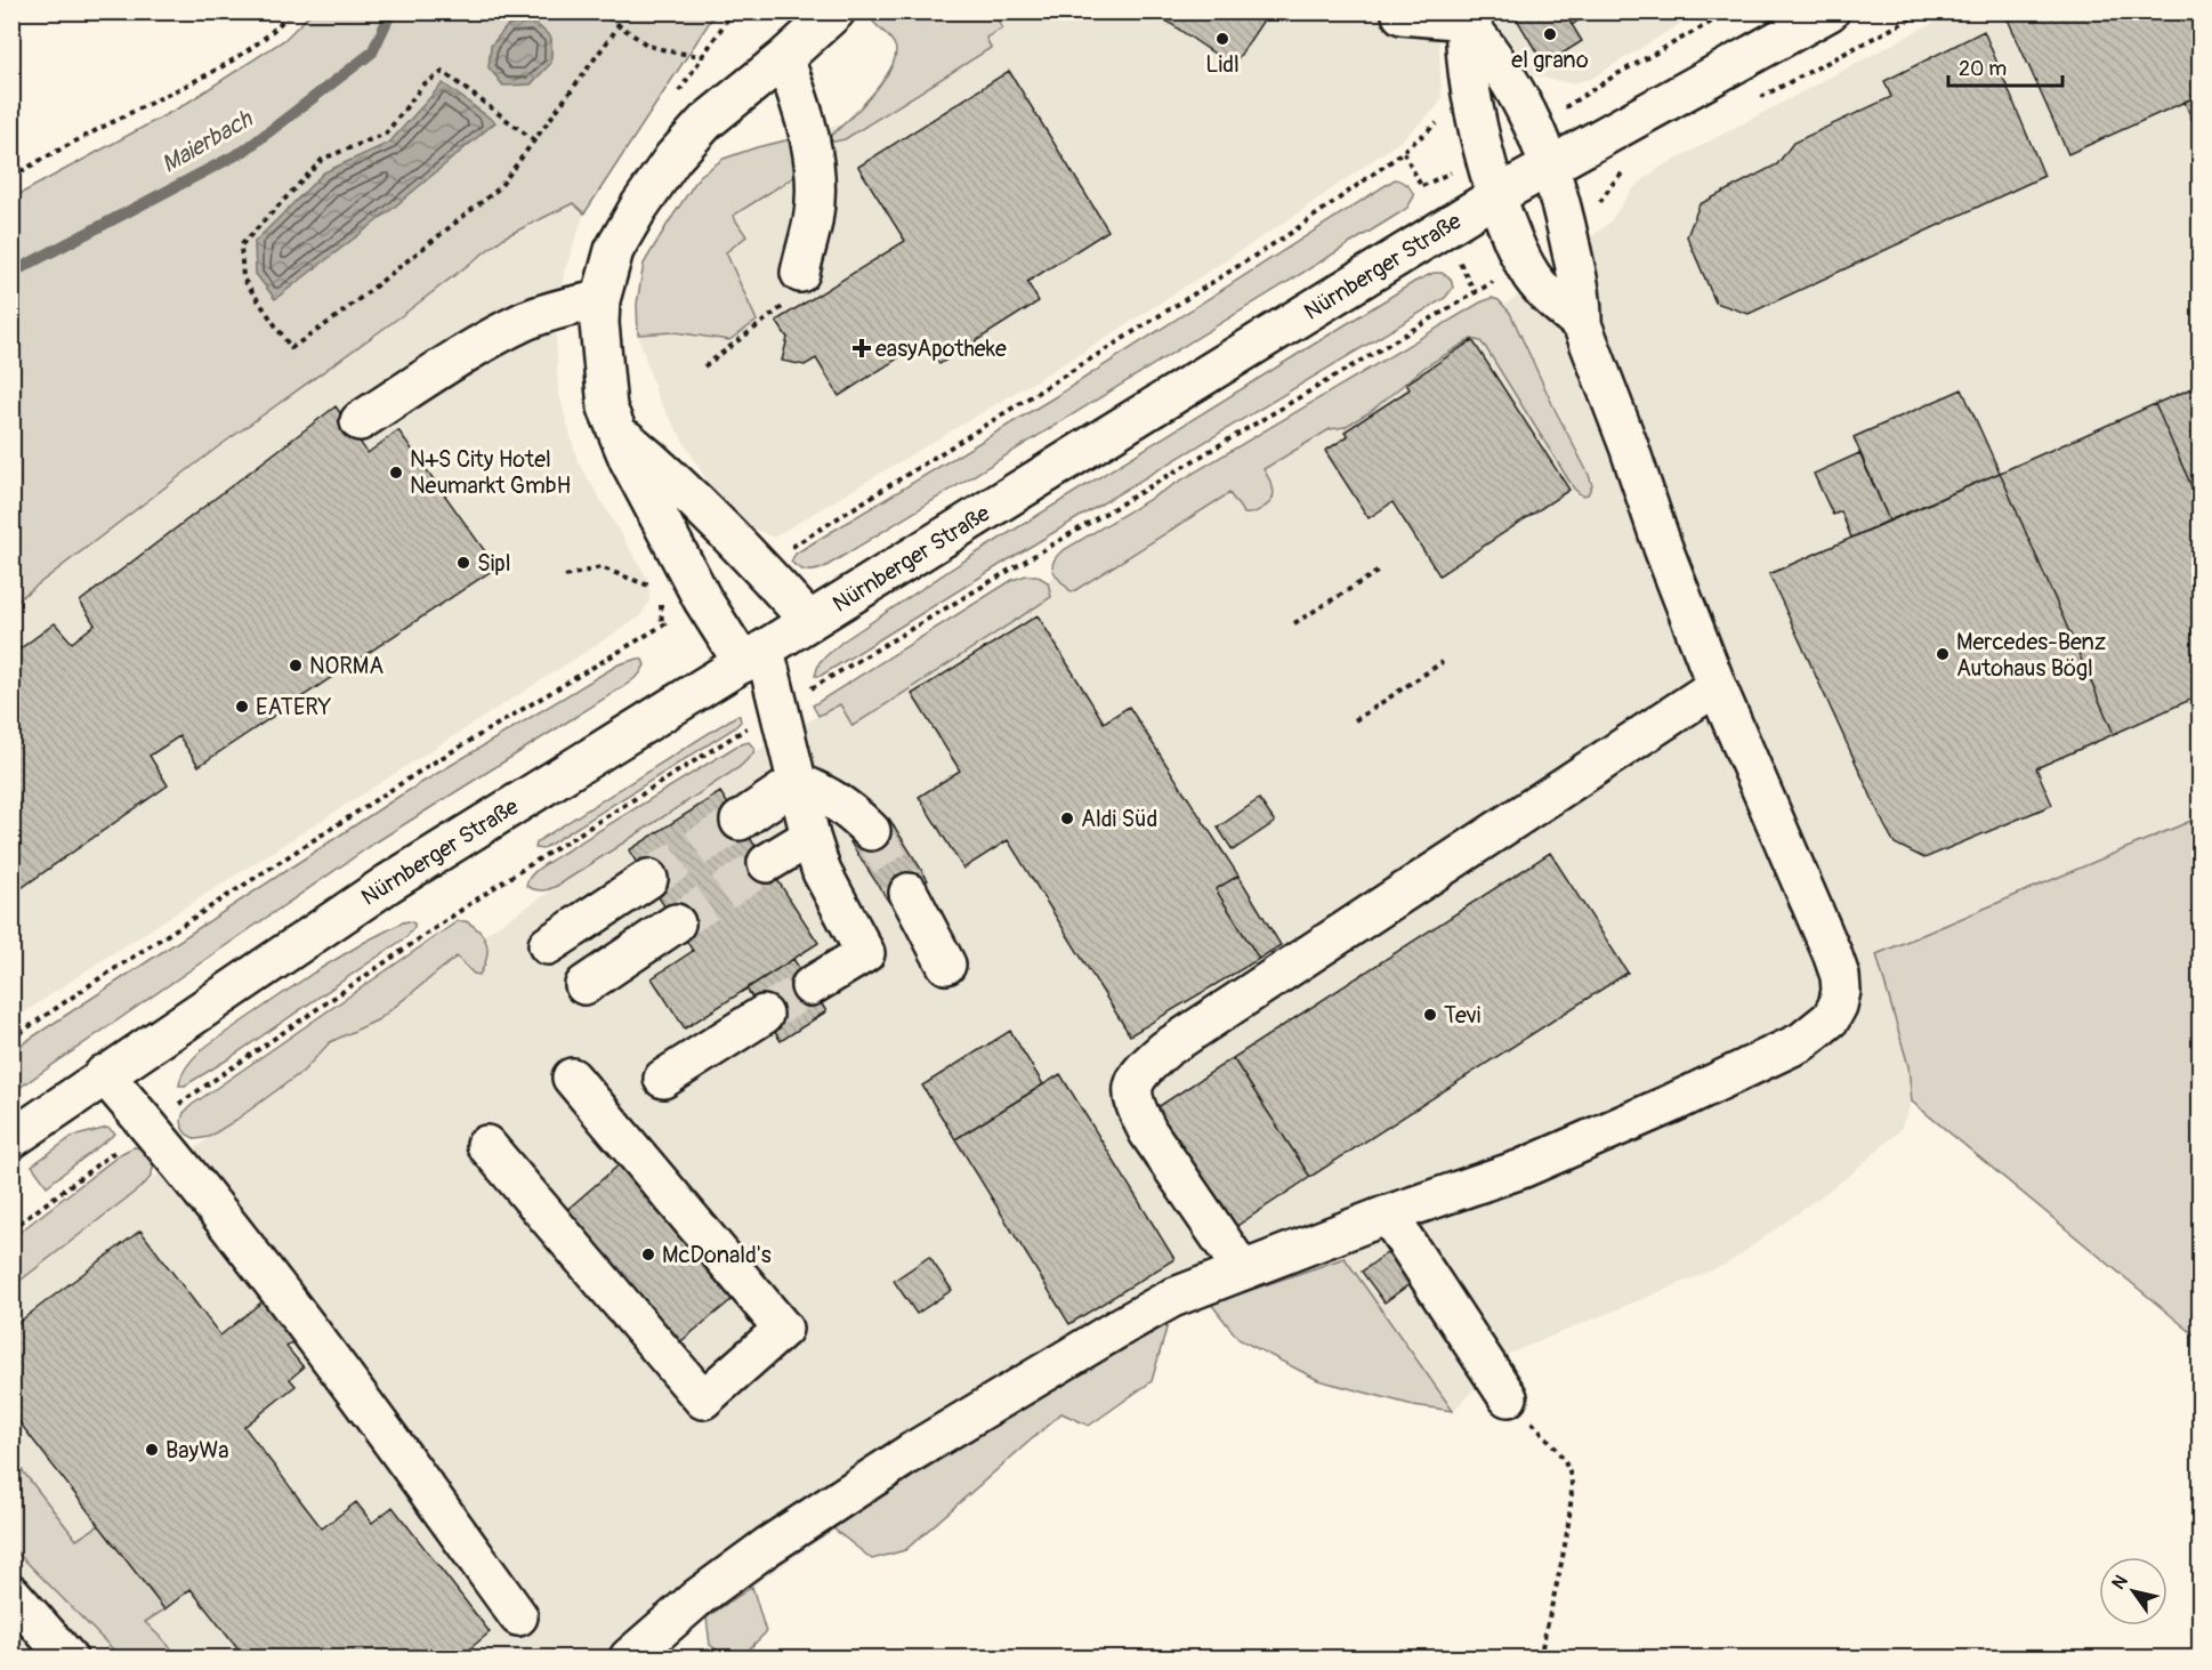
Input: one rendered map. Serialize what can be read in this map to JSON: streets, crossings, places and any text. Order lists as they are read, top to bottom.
{
  "streets": {
    "main road": ["Nürnberger Straße"]
  },
  "water": ["Maierbach"],
  "places": {
    "other": [
      "el grano",
      "Lidl",
      "N+S City Hotel Neumarkt GmbH",
      "Sipl",
      "Mercedes-Benz Autohaus Bögl",
      "NORMA",
      "EATERY",
      "Aldi Süd",
      "Tevi",
      "McDonald's",
      "BayWa"
    ],
    "health": ["easyApotheke"]
  },
  "scale_bar": "20 m",
  "north": "top left"
}
